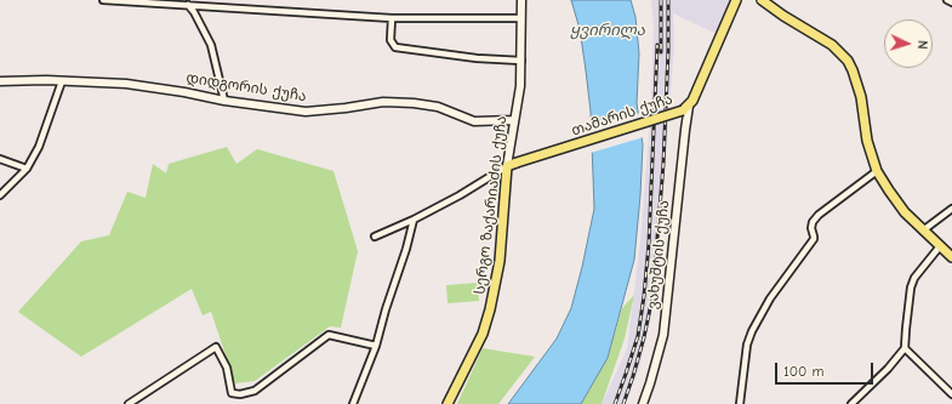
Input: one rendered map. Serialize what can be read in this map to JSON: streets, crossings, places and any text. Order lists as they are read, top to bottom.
{
  "streets": {
    "main road": ["თამარის ქუჩა", "სერგო ზაქარიაძის ქუჩა"],
    "street": ["დიდგორის ქუჩა", "ვახუშტის ქუჩა"]
  },
  "crossings": [
    ["დიდგორის ქუჩა", "სერგო ზაქარიაძის ქუჩა"],
    ["თამარის ქუჩა", "სერგო ზაქარიაძის ქუჩა"],
    ["თამარის ქუჩა", "ვახუშტის ქუჩა"]
  ],
  "water": ["ყვირილა"],
  "scale_bar": "100 m",
  "north": "right"
}
